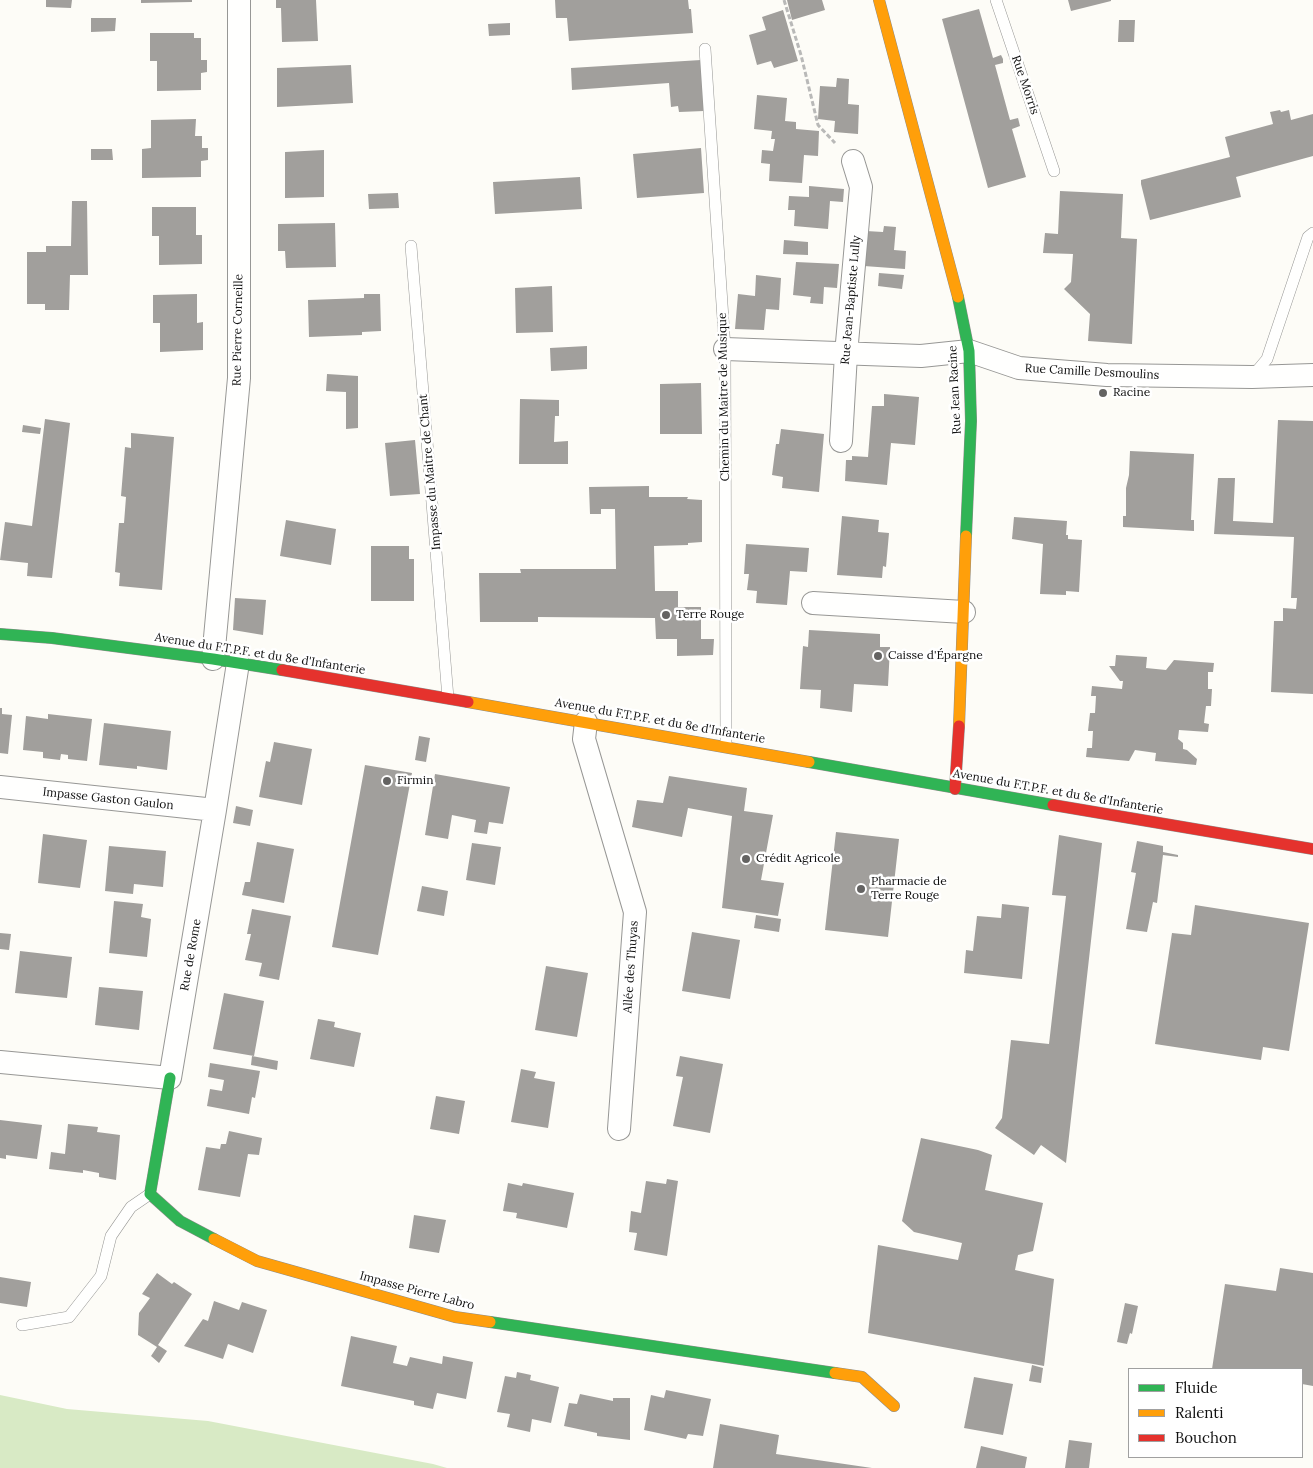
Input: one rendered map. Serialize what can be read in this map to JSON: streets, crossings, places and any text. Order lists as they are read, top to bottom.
{
  "streets": {
    "street": [
      "Rue Jean-Baptiste Lully",
      "Rue Pierre Corneille",
      "Rue Camille Desmoulins",
      "Rue Jean Racine",
      "Avenue du F.T.P.F. et du 8e d'Infanterie",
      "Impasse Gaston Gaulon",
      "Rue de Rome",
      "Allée des Thuyas",
      "Impasse Pierre Labro"
    ],
    "lane": ["Rue Morris", "Chemin du Maitre de Musique", "Impasse du Maitre de Chant"]
  },
  "crossings": [
    ["Rue Jean-Baptiste Lully", "Rue Camille Desmoulins"],
    ["Rue Pierre Corneille", "Avenue du F.T.P.F. et du 8e d'Infanterie"],
    ["Rue Camille Desmoulins", "Rue Jean Racine"],
    ["Rue Camille Desmoulins", "Chemin du Maitre de Musique"],
    ["Rue Jean Racine", "Avenue du F.T.P.F. et du 8e d'Infanterie"],
    ["Chemin du Maitre de Musique", "Avenue du F.T.P.F. et du 8e d'Infanterie"],
    ["Impasse du Maitre de Chant", "Avenue du F.T.P.F. et du 8e d'Infanterie"],
    ["Avenue du F.T.P.F. et du 8e d'Infanterie", "Rue de Rome"],
    ["Avenue du F.T.P.F. et du 8e d'Infanterie", "Allée des Thuyas"],
    ["Impasse Gaston Gaulon", "Rue de Rome"]
  ],
  "places": [
    "Racine",
    "Terre Rouge",
    "Caisse d'Épargne",
    "Firmin",
    "Crédit Agricole",
    "Pharmacie de Terre Rouge"
  ],
  "legend": ["Fluide", "Ralenti", "Bouchon"]
}
